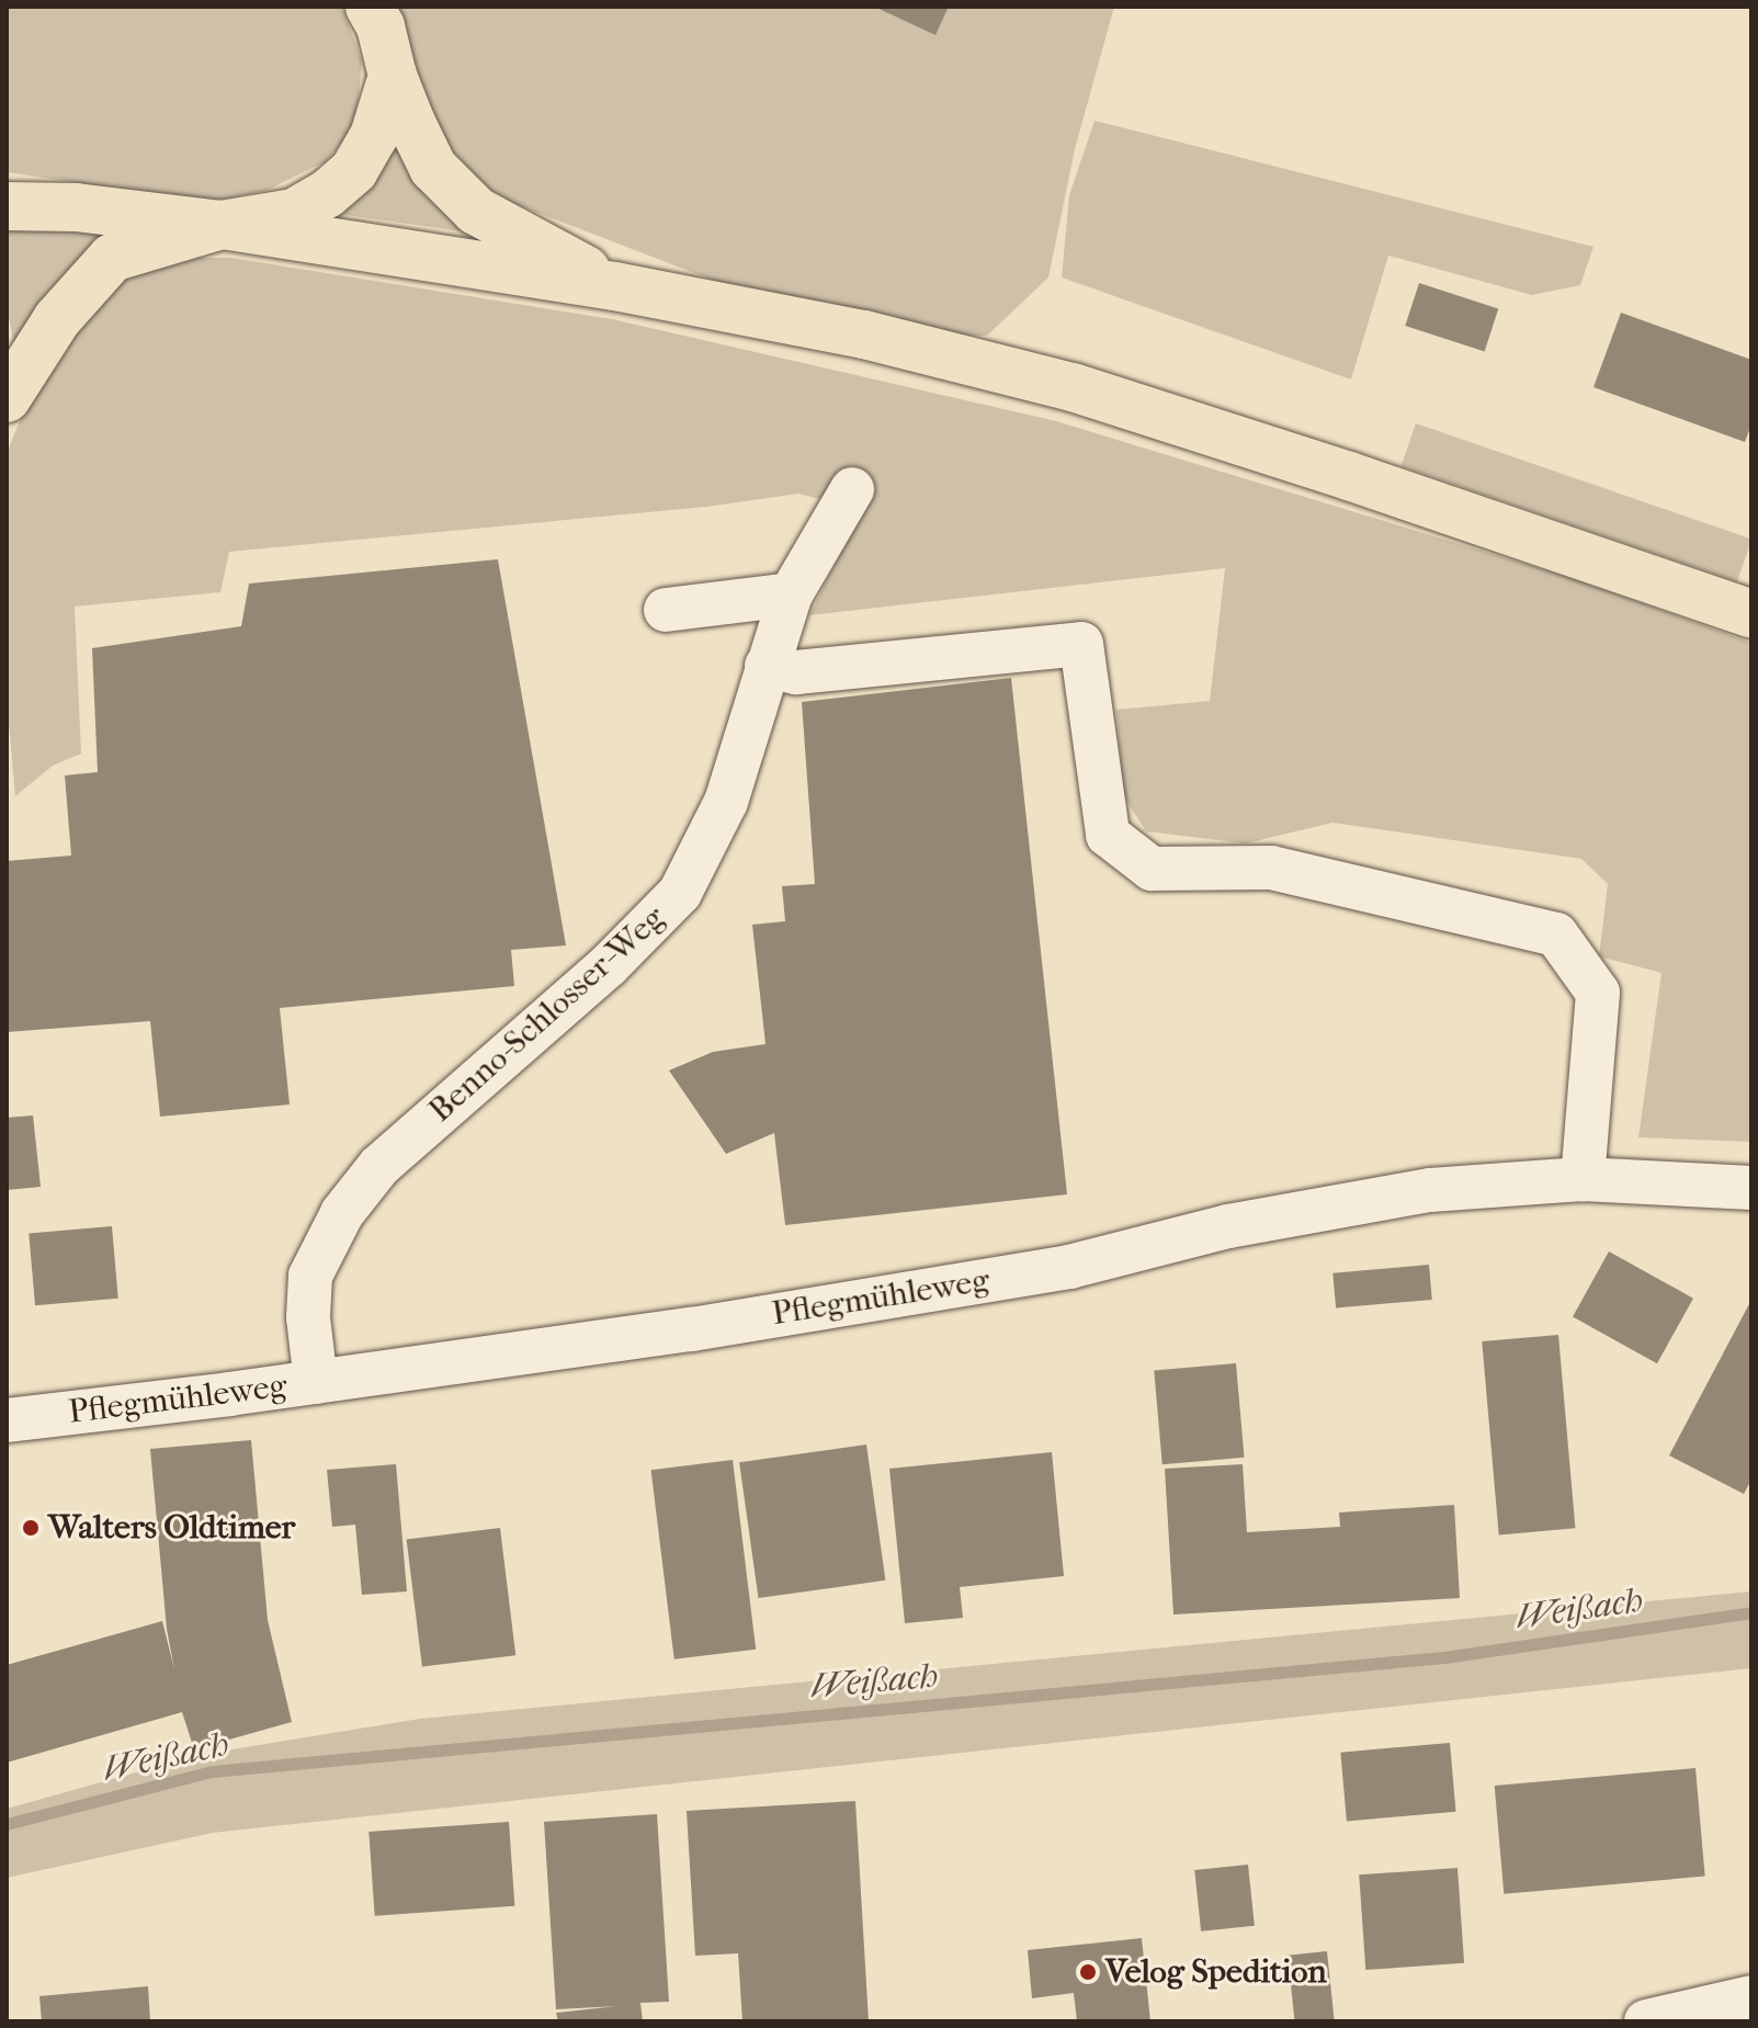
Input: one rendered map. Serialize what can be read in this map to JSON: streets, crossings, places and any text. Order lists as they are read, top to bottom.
{
  "streets": {
    "street": ["Benno-Schlosser-Weg", "Pflegmühleweg"]
  },
  "crossings": [
    ["Benno-Schlosser-Weg", "Pflegmühleweg"]
  ],
  "water": ["Weißach"],
  "places": ["Walters Oldtimer", "Velog Spedition"]
}
